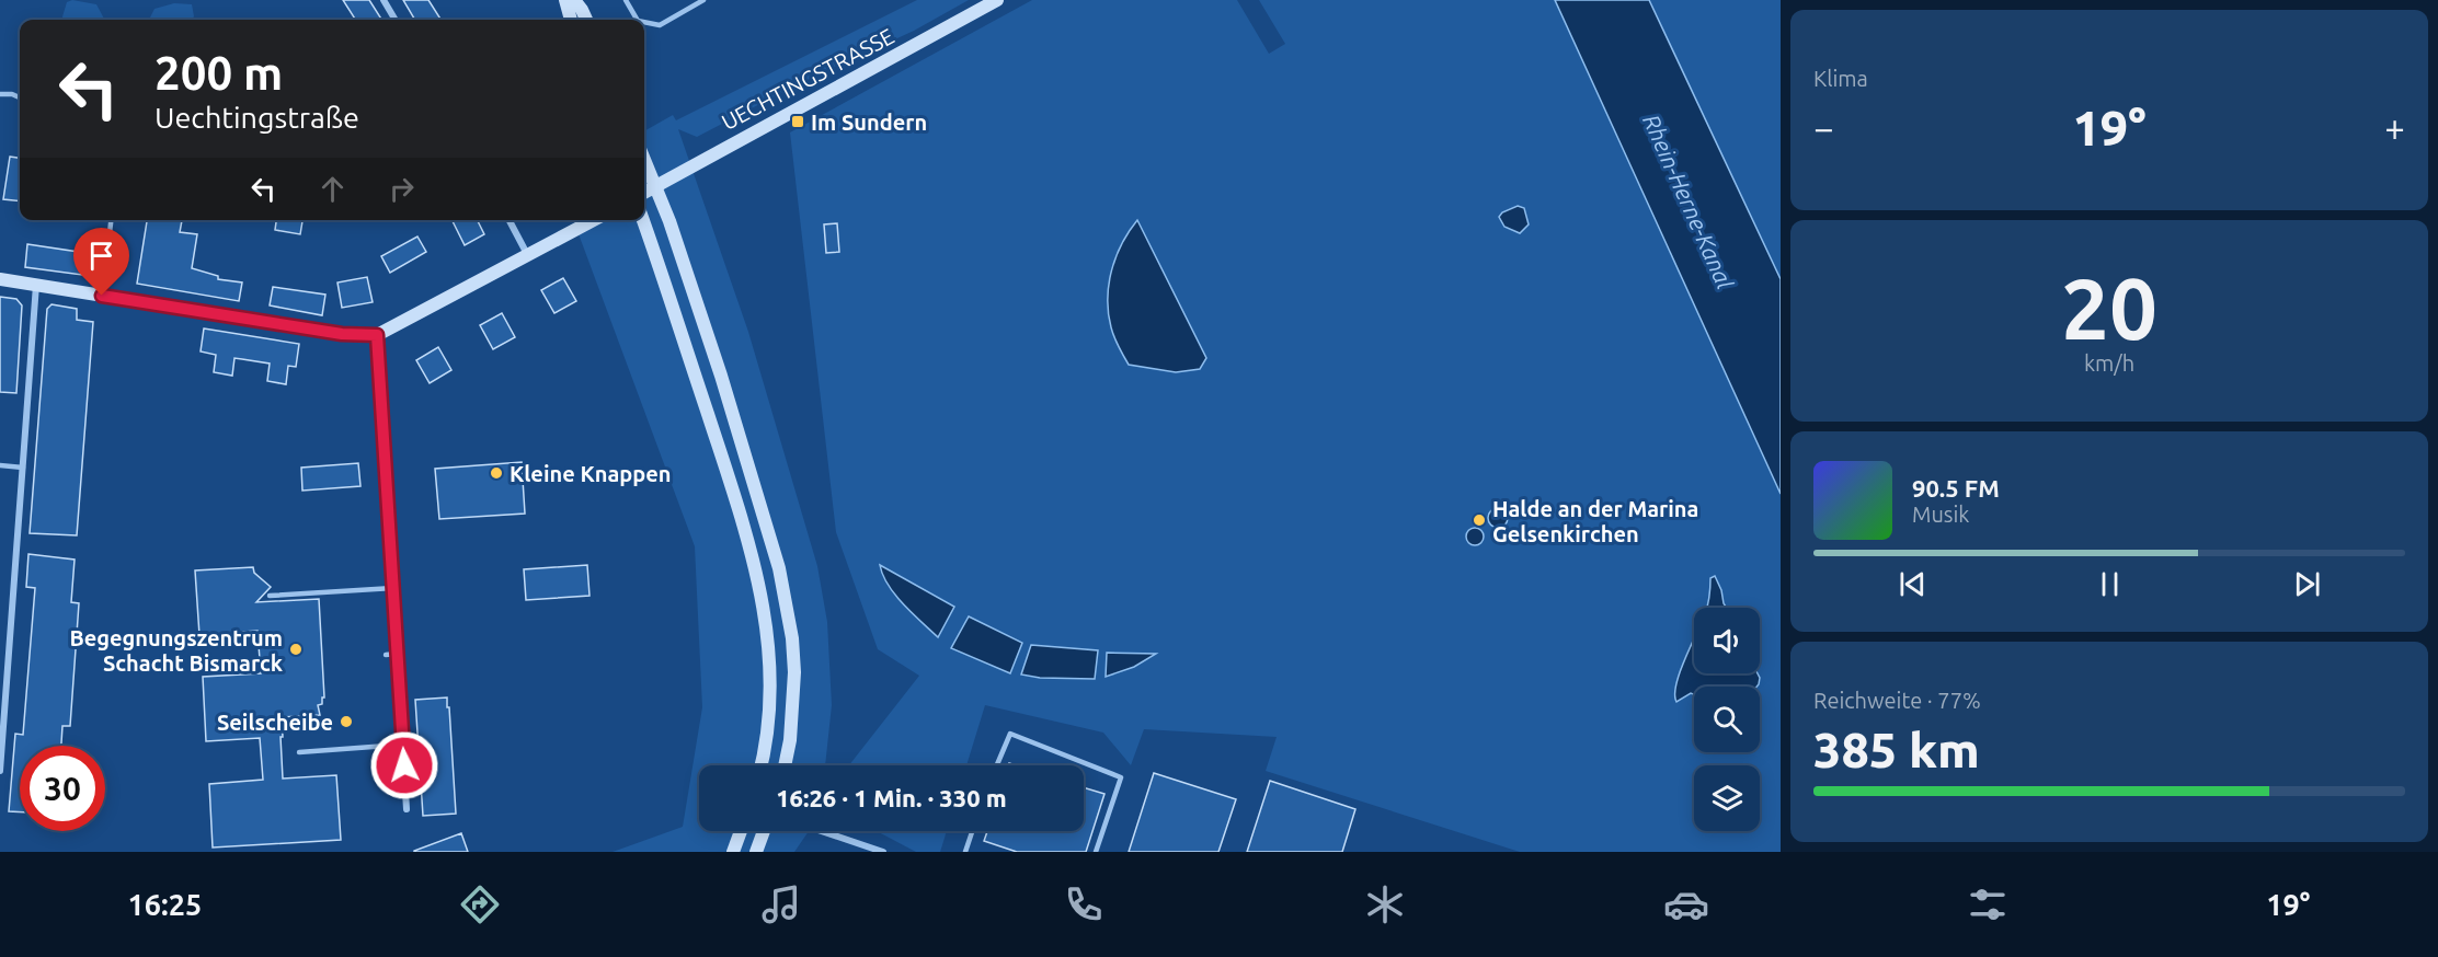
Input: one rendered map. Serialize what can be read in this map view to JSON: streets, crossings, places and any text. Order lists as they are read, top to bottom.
{
  "streets": {
    "main road": ["UECHTINGSTRASSE"]
  },
  "water": ["Rhein-Herne-Kanal"],
  "places": {
    "transit": ["Im Sundern"],
    "other": [
      "Kleine Knappen",
      "Halde an der Marina Gelsenkirchen",
      "Begegnungszentrum Schacht Bismarck",
      "Seilscheibe"
    ]
  },
  "page": {
    "tile": [
      "Klima",
      ["20", "km/h"],
      ["Reichweite · 77%", "385 km"]
    ],
    "turn": ["200 m", "Uechtingstraße"],
    "heat": ["−", "19°", "+"],
    "song": ["90.5 FM", "Musik"],
    "limit": "30",
    "trip": "16:26 · 1 Min. · 330 m",
    "tabs": ["16:25", "19°"]
  }
}
